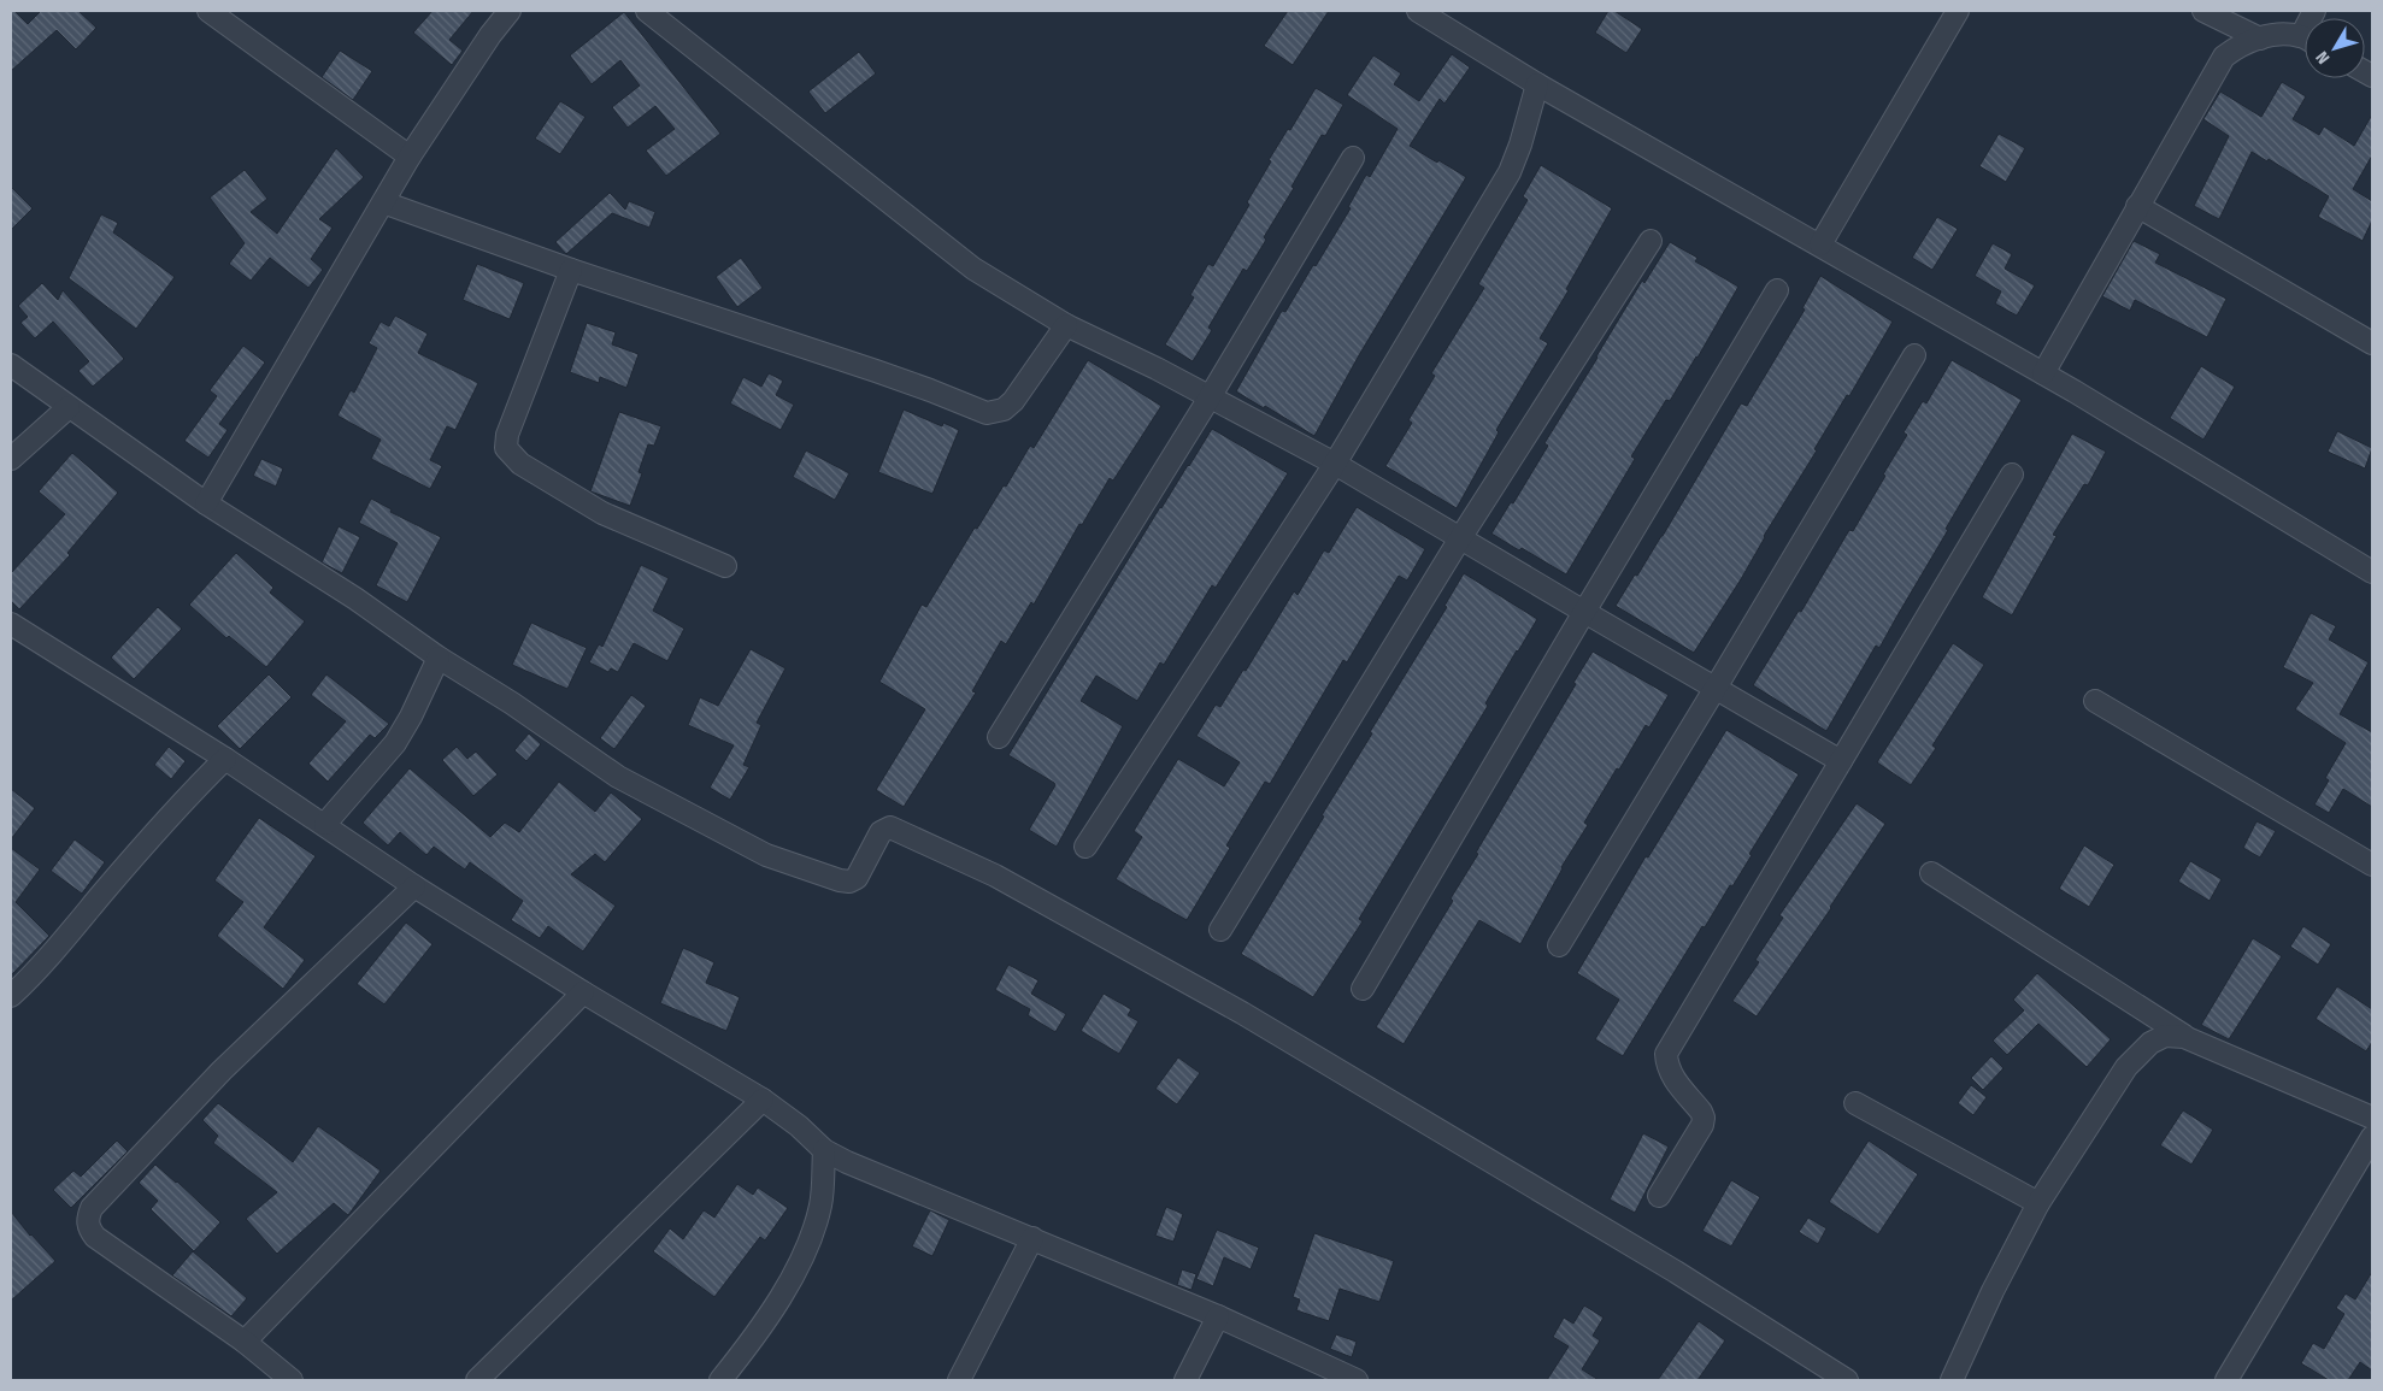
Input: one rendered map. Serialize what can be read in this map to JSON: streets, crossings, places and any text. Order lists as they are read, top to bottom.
{
  "north": "bottom left"
}
